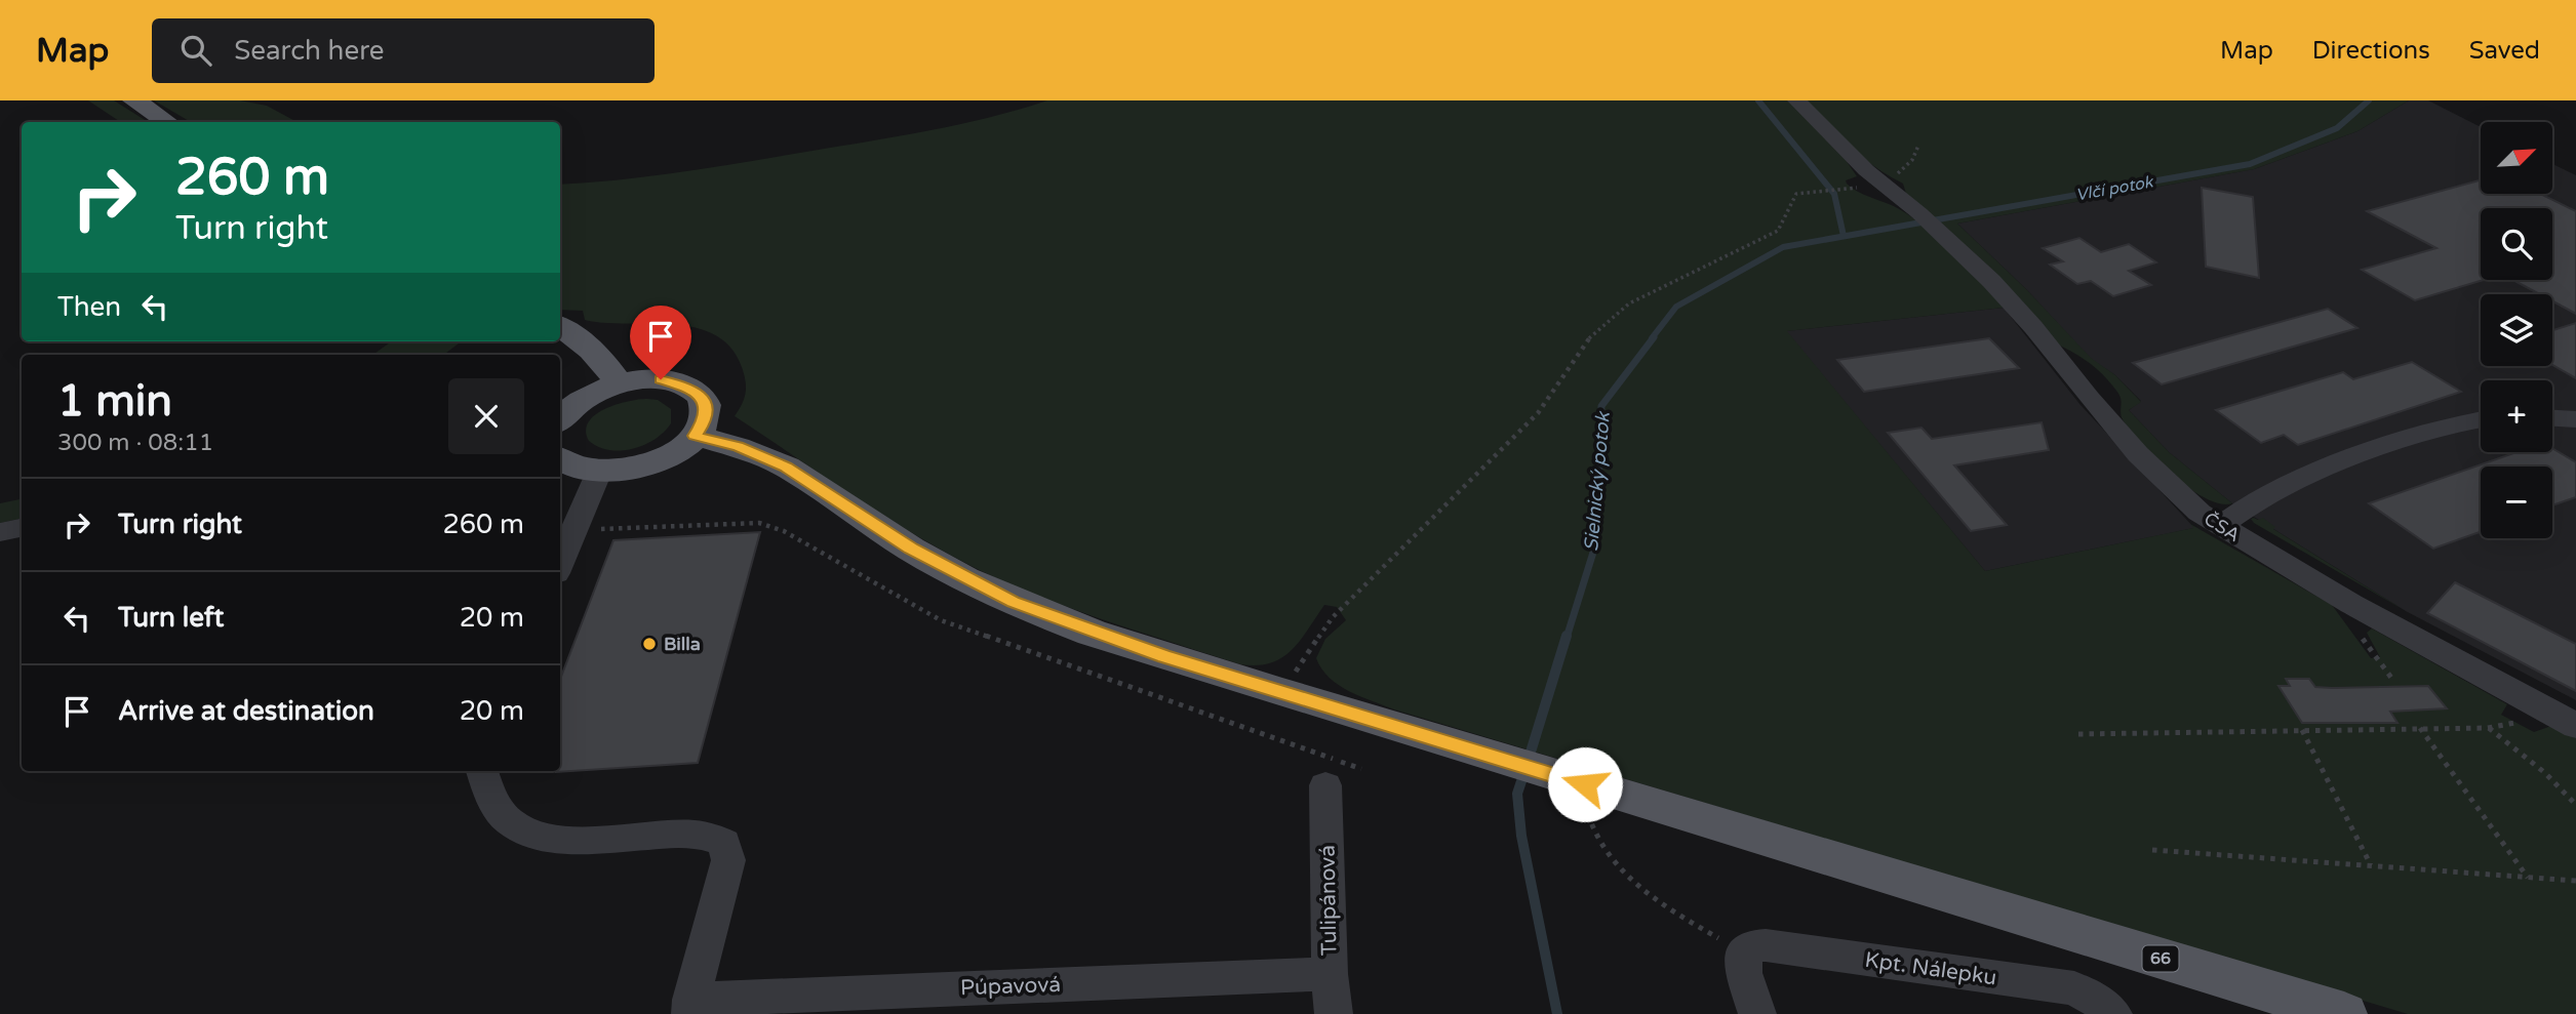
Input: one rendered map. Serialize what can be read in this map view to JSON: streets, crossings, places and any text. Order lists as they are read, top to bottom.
{
  "streets": {
    "main road": ["66"],
    "street": [
      "ČSA",
      "Tulipánová",
      "Kpt. Nálepku",
      "Púpavová"
    ]
  },
  "crossings": [
    ["Tulipánová", "Púpavová"]
  ],
  "water": ["Vlčí potok", "Sielnický potok"],
  "places": ["Billa"],
  "north": "top right",
  "page": {
    "header": "Map",
    "search": "Search here",
    "nav": ["Map", "Directions", "Saved"],
    "map_buttons": ["+", "−"],
    "turn": ["260 m", "Turn right"],
    "then": "Then",
    "heading": ["1 min", "300 m · 08:11"],
    "list": [
      {
        "name": "Turn right",
        "value": "260 m"
      },
      {
        "name": "Turn left",
        "value": "20 m"
      },
      {
        "name": "Arrive at destination",
        "value": "20 m"
      }
    ]
  }
}
